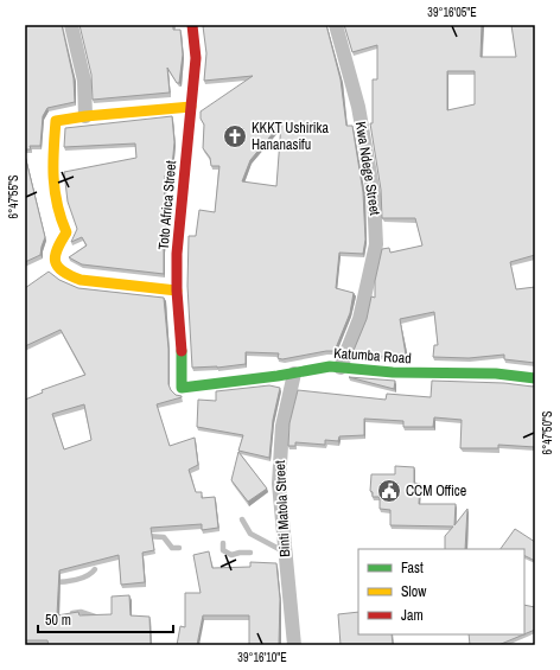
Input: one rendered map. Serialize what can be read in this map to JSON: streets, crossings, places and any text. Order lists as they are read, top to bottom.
{
  "streets": {
    "street": [
      "Kwa Ndege Street",
      "Toto Africa Street",
      "Katumba Road",
      "Binti Matola Street"
    ]
  },
  "crossings": [
    ["Kwa Ndege Street", "Katumba Road"],
    ["Toto Africa Street", "Katumba Road"],
    ["Katumba Road", "Binti Matola Street"]
  ],
  "places": {
    "church": ["KKKT Ushirika Hananasifu"],
    "public building": ["CCM Office"]
  },
  "legend": ["Fast", "Slow", "Jam"],
  "scale_bar": "50 m",
  "coordinates": [
    "39°16'05\"E",
    "6°47'55\"S",
    "6°47'50\"S",
    "39°16'10\"E"
  ]
}
